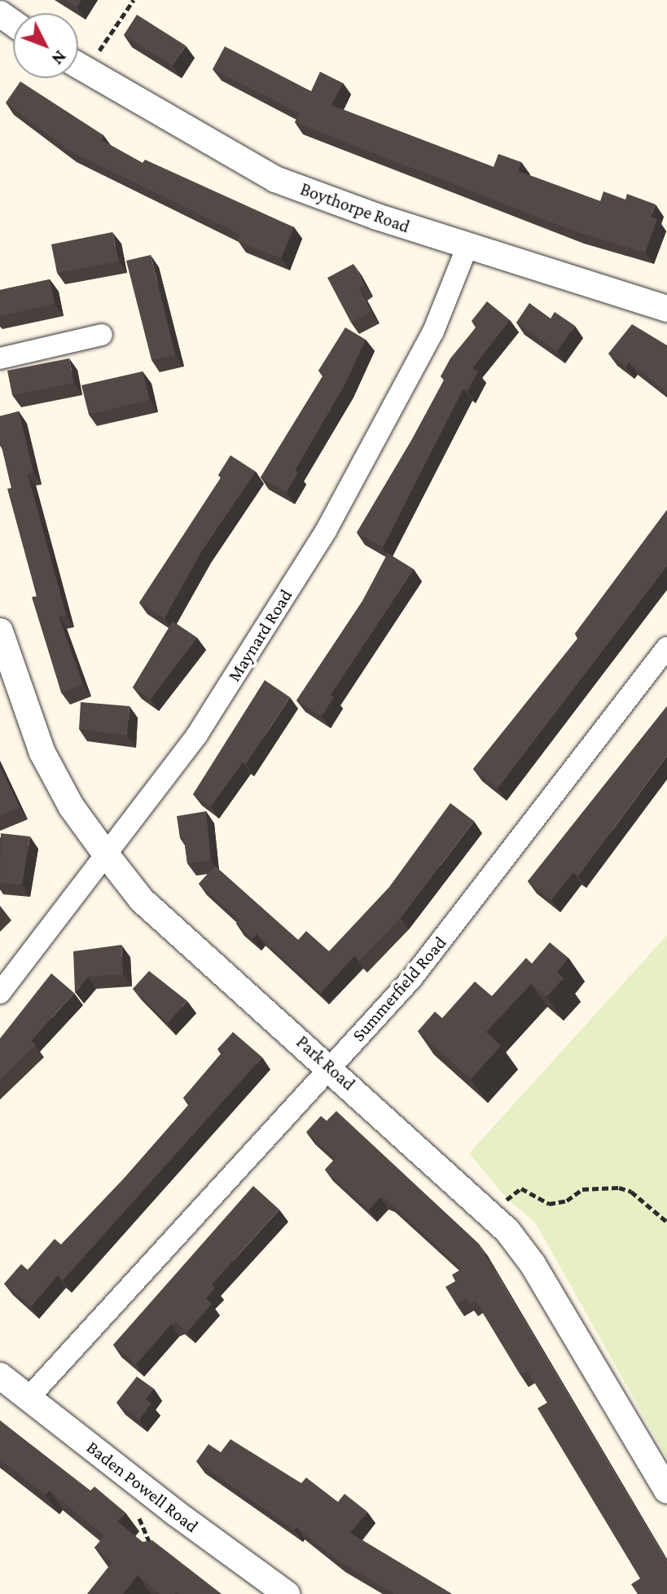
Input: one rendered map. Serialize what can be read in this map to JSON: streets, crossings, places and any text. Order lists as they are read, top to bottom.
{
  "streets": {
    "street": [
      "Boythorpe Road",
      "Maynard Road",
      "Summerfield Road",
      "Park Road",
      "Baden Powell Road"
    ]
  },
  "crossings": [
    ["Boythorpe Road", "Maynard Road"],
    ["Maynard Road", "Park Road"],
    ["Summerfield Road", "Park Road"],
    ["Summerfield Road", "Baden Powell Road"]
  ],
  "north": "bottom right"
}
